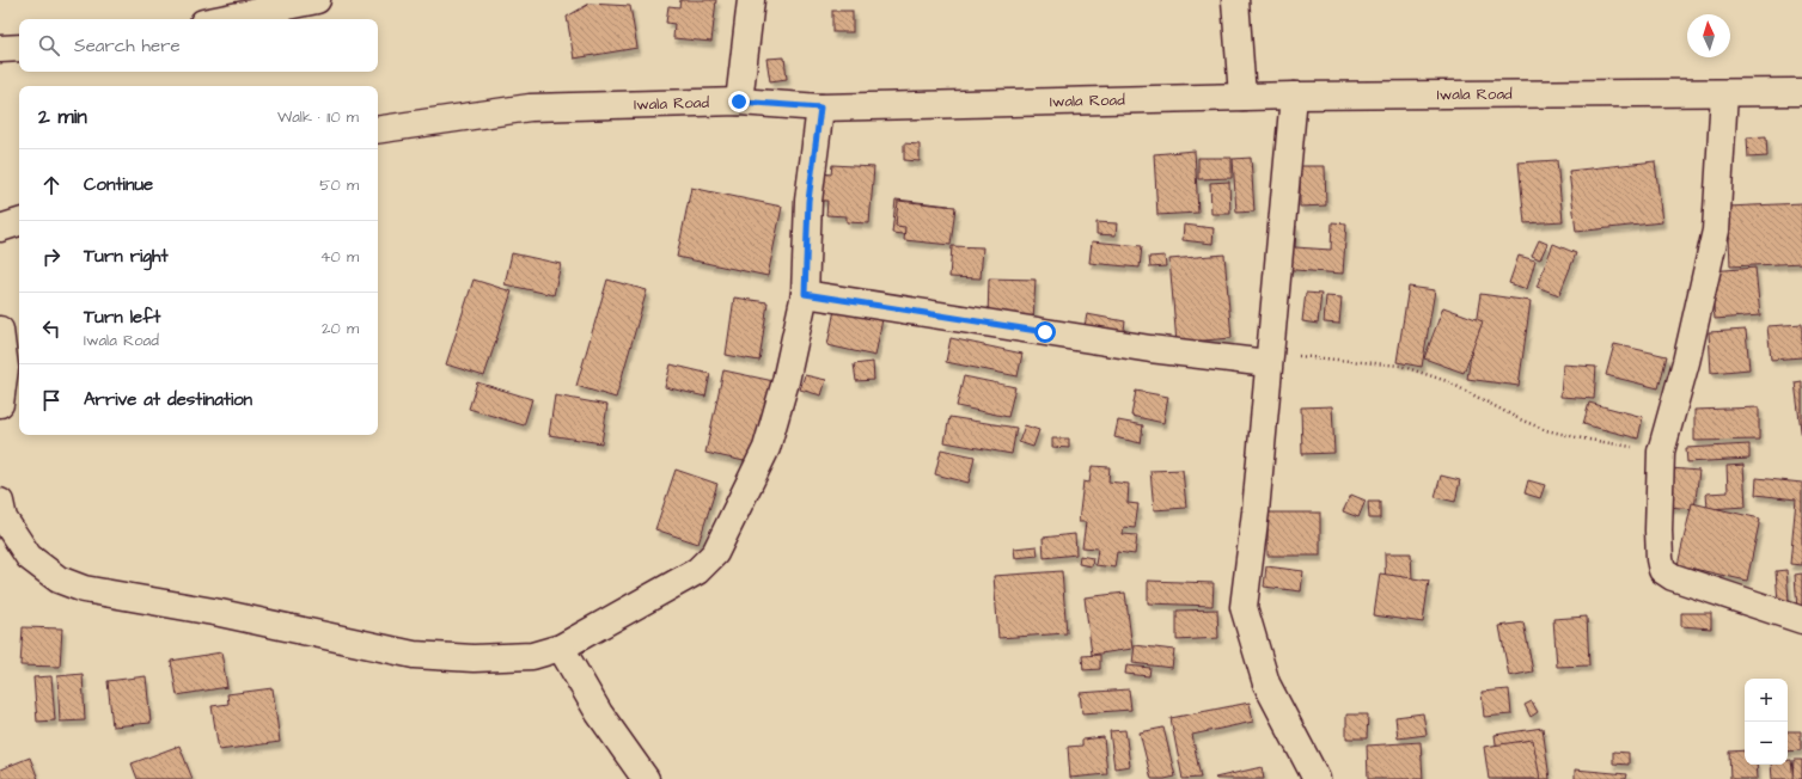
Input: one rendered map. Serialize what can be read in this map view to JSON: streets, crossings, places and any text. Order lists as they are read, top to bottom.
{
  "streets": {
    "street": ["Iwala Road"]
  },
  "north": "top",
  "page": {
    "search": "Search here",
    "heading": ["2 min", "Walk · 110 m"],
    "list": [
      ["Continue", "50 m"],
      ["Turn right", "40 m"],
      ["Turn left", "Iwala Road", "20 m"],
      "Arrive at destination"
    ],
    "map_buttons": ["+", "−"]
  }
}
